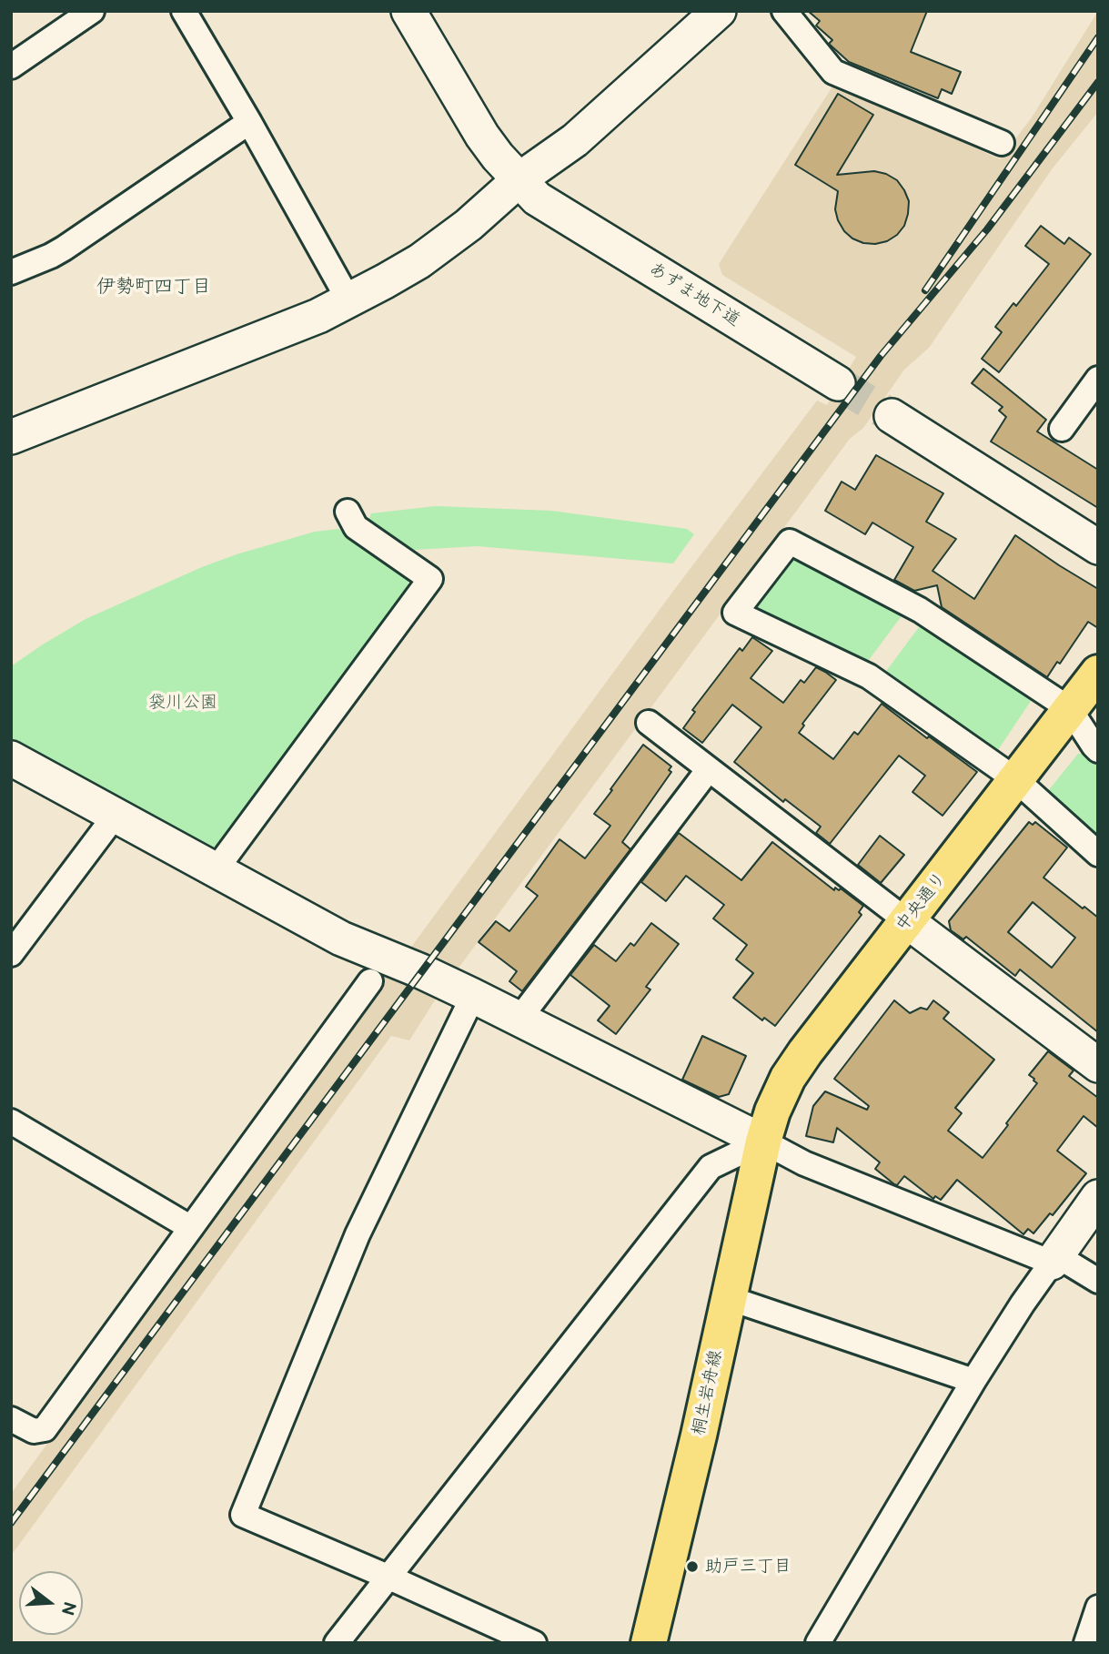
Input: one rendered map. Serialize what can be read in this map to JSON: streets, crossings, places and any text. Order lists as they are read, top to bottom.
{
  "streets": {
    "main road": ["中央通り", "桐生岩舟線"],
    "street": ["あずま地下道"]
  },
  "crossings": [
    ["中央通り", "桐生岩舟線"]
  ],
  "districts": ["伊勢町四丁目"],
  "parks": ["袋川公園"],
  "places": ["助戸三丁目"],
  "north": "right"
}
